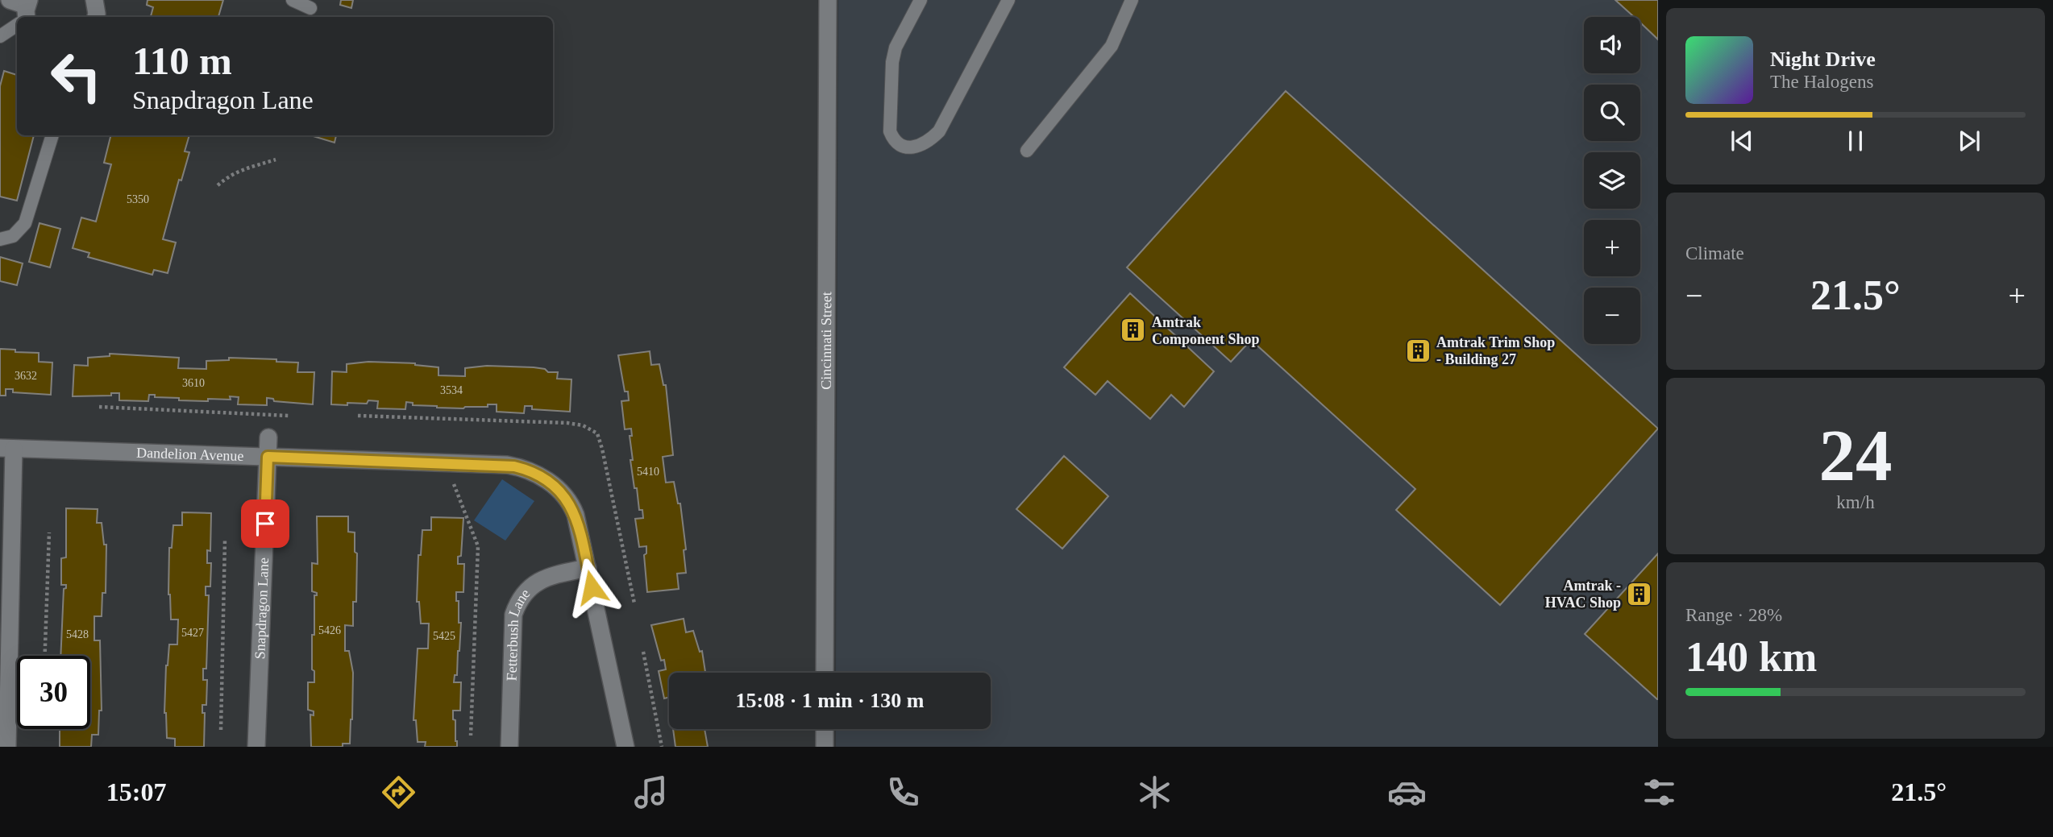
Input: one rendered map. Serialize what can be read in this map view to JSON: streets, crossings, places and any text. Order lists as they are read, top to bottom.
{
  "streets": {
    "street": [
      "Cincinnati Street",
      "Dandelion Avenue",
      "Snapdragon Lane",
      "Fetterbush Lane"
    ]
  },
  "crossings": [
    ["Dandelion Avenue", "Snapdragon Lane"],
    ["Dandelion Avenue", "Fetterbush Lane"]
  ],
  "places": {
    "building": ["Amtrak Component Shop", "Amtrak Trim Shop - Building 27", "Amtrak - HVAC Shop"]
  },
  "house_numbers": [
    "5350",
    "3632",
    "3610",
    "3534",
    "5410",
    "5426",
    "5427",
    "5428",
    "5425"
  ],
  "page": {
    "map_buttons": ["+", "−"],
    "turn": ["110 m", "Snapdragon Lane"],
    "song": ["Night Drive", "The Halogens"],
    "tile": [
      "Climate",
      ["24", "km/h"],
      ["Range · 28%", "140 km"]
    ],
    "heat": ["−", "21.5°", "+"],
    "limit": "30",
    "trip": "15:08 · 1 min · 130 m",
    "tabs": ["15:07", "21.5°"]
  }
}
